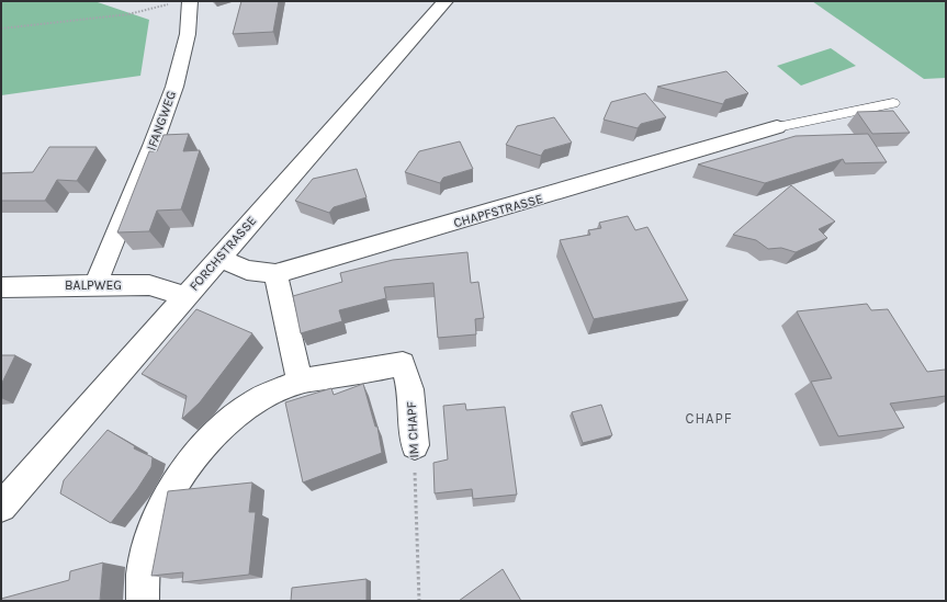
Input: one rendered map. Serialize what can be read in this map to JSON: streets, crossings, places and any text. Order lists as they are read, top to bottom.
{
  "streets": {
    "street": [
      "IFANGWEG",
      "CHAPFSTRASSE",
      "FORCHSTRASSE",
      "BALPWEG",
      "IM CHAPF"
    ]
  },
  "crossings": [
    ["IFANGWEG", "BALPWEG"],
    ["CHAPFSTRASSE", "FORCHSTRASSE"],
    ["FORCHSTRASSE", "BALPWEG"]
  ],
  "districts": ["CHAPF"]
}
